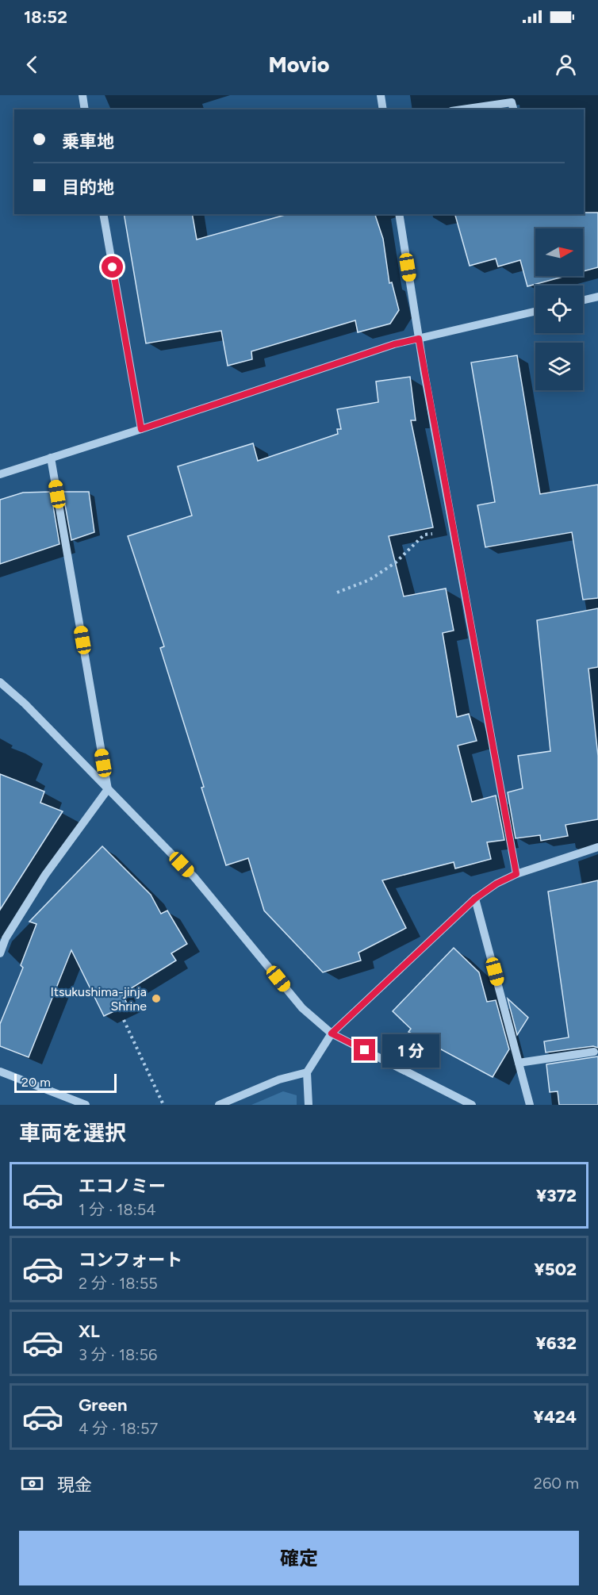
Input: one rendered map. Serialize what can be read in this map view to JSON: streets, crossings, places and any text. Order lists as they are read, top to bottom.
{
  "places": ["Itsukushima-jinja Shrine"],
  "scale_bar": "20 m",
  "north": "right",
  "page": {
    "status": "18:52",
    "header": "Movio",
    "banner": ["乗車地", "目的地"],
    "bubble": "1 分",
    "scale": "20 m",
    "heading": "車両を選択",
    "list": [
      {
        "name": "エコノミー",
        "note": "1 分 · 18:54",
        "value": "¥372"
      },
      {
        "name": "コンフォート",
        "note": "2 分 · 18:55",
        "value": "¥502"
      },
      {
        "name": "XL",
        "note": "3 分 · 18:56",
        "value": "¥632"
      },
      {
        "name": "Green",
        "note": "4 分 · 18:57",
        "value": "¥424"
      }
    ],
    "pay": ["現金", "260 m"],
    "buttons": "確定"
  }
}
